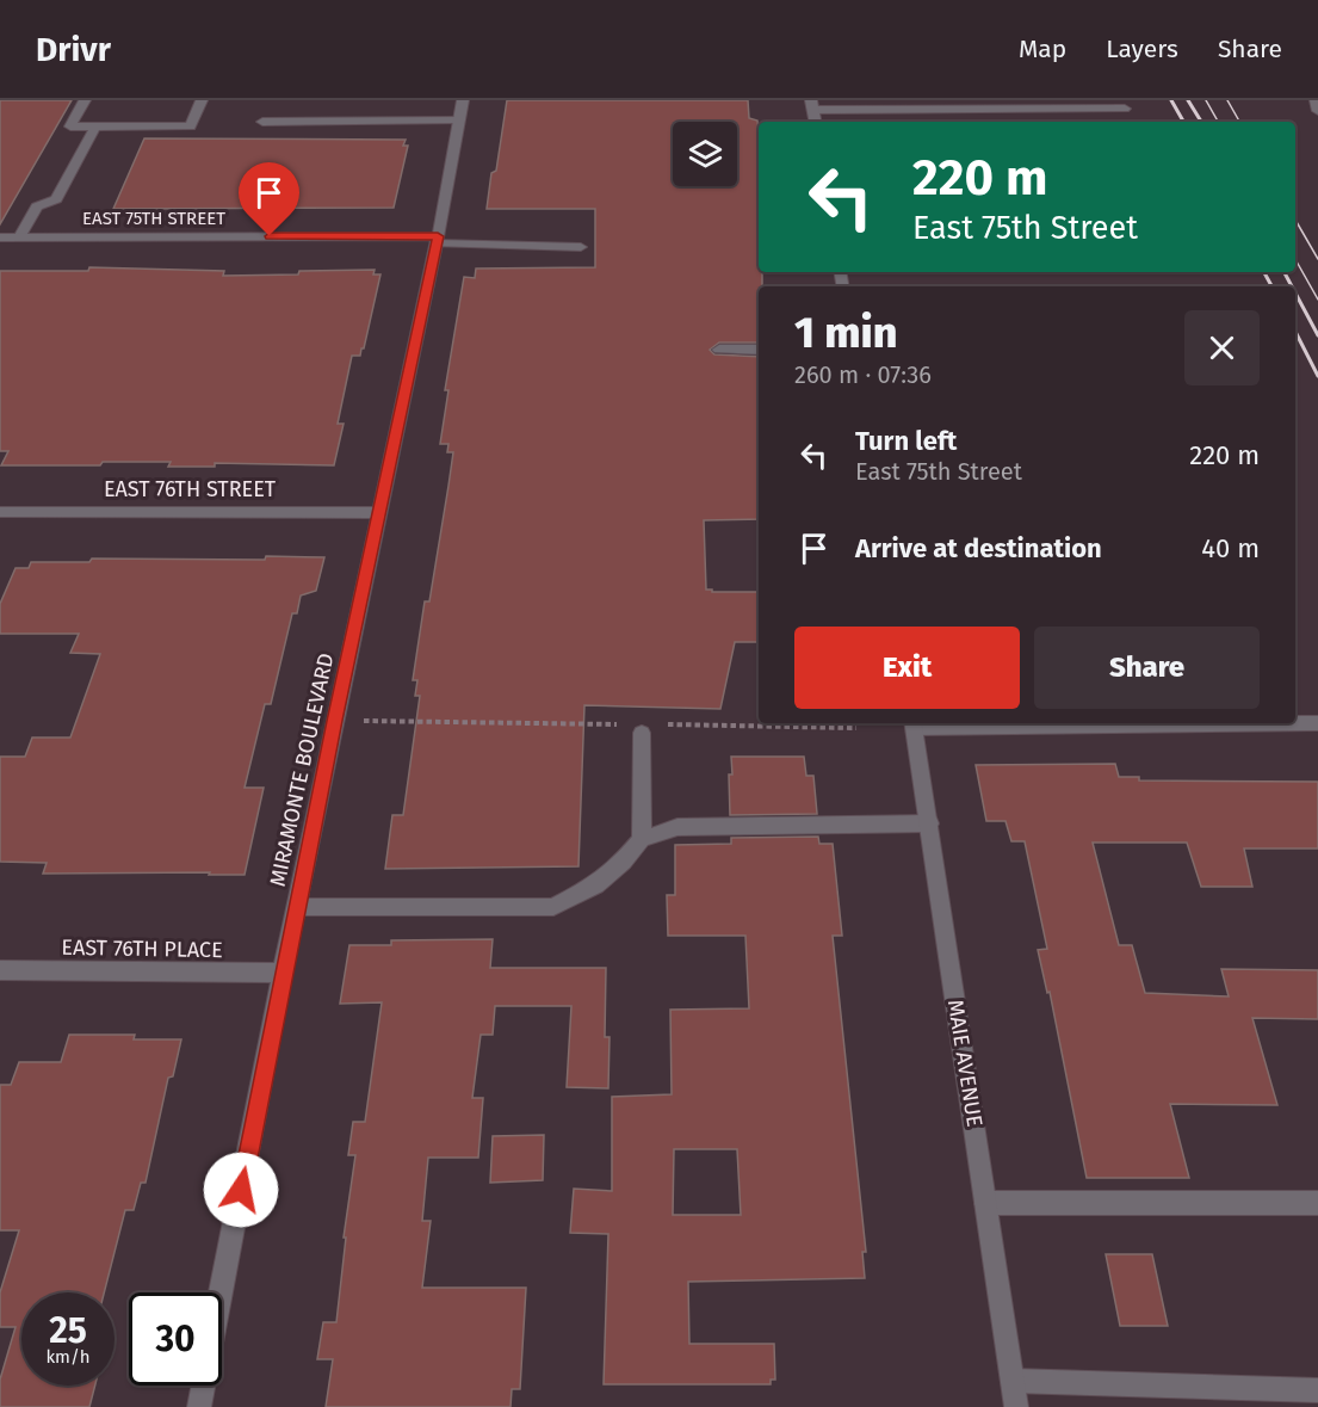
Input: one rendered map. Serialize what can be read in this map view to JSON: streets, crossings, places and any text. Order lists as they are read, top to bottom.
{
  "streets": {
    "street": [
      "EAST 75TH STREET",
      "EAST 76TH STREET",
      "MIRAMONTE BOULEVARD",
      "EAST 76TH PLACE",
      "MAIE AVENUE"
    ]
  },
  "crossings": [
    ["EAST 75TH STREET", "MIRAMONTE BOULEVARD"],
    ["EAST 76TH STREET", "MIRAMONTE BOULEVARD"],
    ["MIRAMONTE BOULEVARD", "EAST 76TH PLACE"]
  ],
  "page": {
    "header": "Drivr",
    "nav": ["Map", "Layers", "Share"],
    "turn": ["220 m", "East 75th Street"],
    "heading": ["1 min", "260 m · 07:36"],
    "list": [
      {
        "name": "Turn left",
        "note": "East 75th Street",
        "value": "220 m"
      },
      {
        "name": "Arrive at destination",
        "value": "40 m"
      }
    ],
    "buttons": ["Exit", "Share"],
    "speed": "25 km/h",
    "limit": "30"
  }
}
